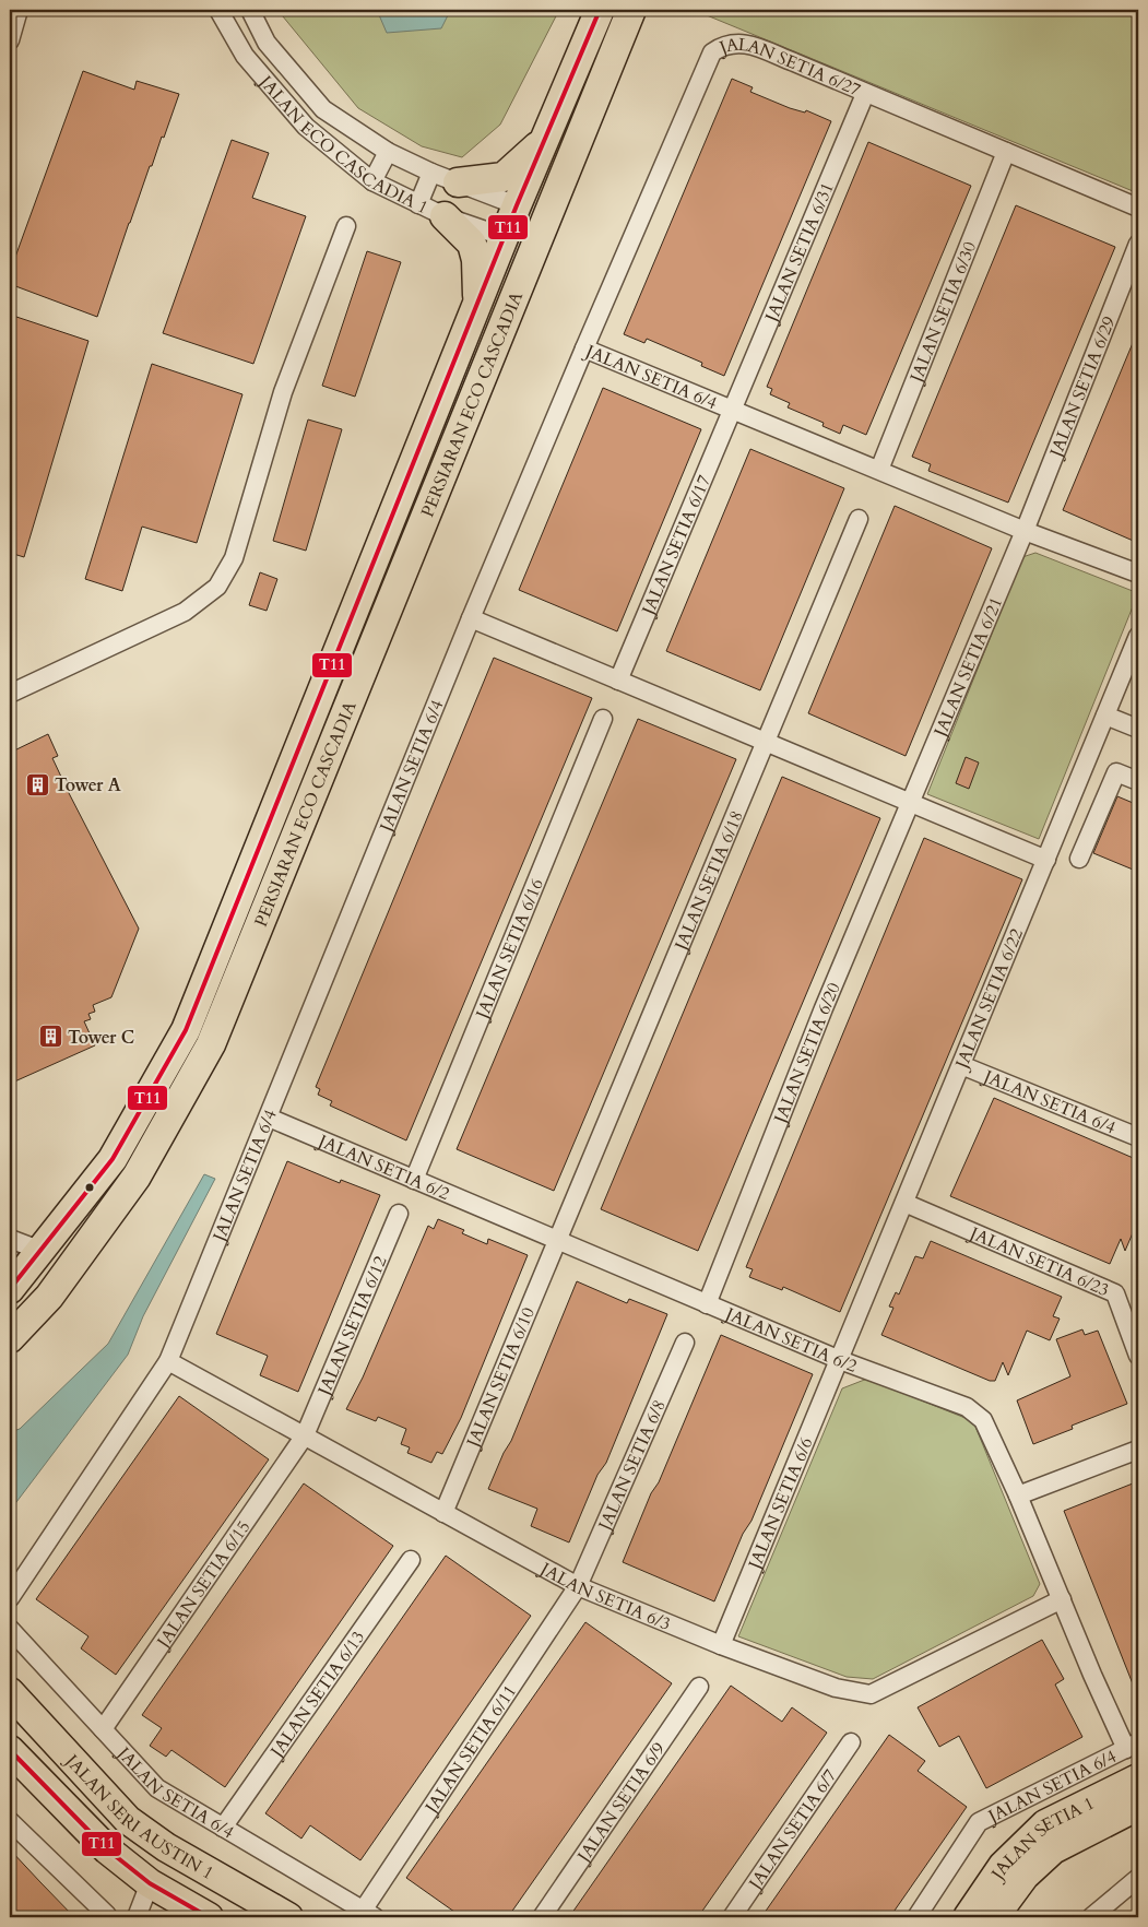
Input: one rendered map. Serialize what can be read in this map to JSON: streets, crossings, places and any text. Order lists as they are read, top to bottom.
{
  "streets": {
    "main road": ["PERSIARAN ECO CASCADIA", "JALAN SERI AUSTIN 1", "JALAN SETIA 1"],
    "street": [
      "JALAN SETIA 6/27",
      "JALAN ECO CASCADIA 1",
      "JALAN SETIA 6/31",
      "JALAN SETIA 6/30",
      "JALAN SETIA 6/4",
      "JALAN SETIA 6/29",
      "JALAN SETIA 6/17",
      "JALAN SETIA 6/21",
      "JALAN SETIA 6/18",
      "JALAN SETIA 6/16",
      "JALAN SETIA 6/22",
      "JALAN SETIA 6/20",
      "JALAN SETIA 6/2",
      "JALAN SETIA 6/23",
      "JALAN SETIA 6/12",
      "JALAN SETIA 6/10",
      "JALAN SETIA 6/8",
      "JALAN SETIA 6/6",
      "JALAN SETIA 6/15",
      "JALAN SETIA 6/3",
      "JALAN SETIA 6/13",
      "JALAN SETIA 6/11",
      "JALAN SETIA 6/9",
      "JALAN SETIA 6/7"
    ]
  },
  "crossings": [
    ["JALAN SETIA 6/27", "JALAN SETIA 6/31"],
    ["JALAN SETIA 6/27", "JALAN SETIA 6/30"],
    ["JALAN SETIA 6/27", "JALAN SETIA 6/4"],
    ["JALAN ECO CASCADIA 1", "PERSIARAN ECO CASCADIA"],
    ["JALAN SETIA 6/31", "JALAN SETIA 6/4"],
    ["JALAN SETIA 6/31", "JALAN SETIA 6/17"],
    ["JALAN SETIA 6/30", "JALAN SETIA 6/4"],
    ["JALAN SETIA 6/4", "JALAN SETIA 6/29"],
    ["JALAN SETIA 6/4", "JALAN SETIA 6/17"],
    ["JALAN SETIA 6/4", "JALAN SETIA 6/21"],
    ["JALAN SETIA 6/4", "JALAN SETIA 6/22"],
    ["JALAN SETIA 6/4", "JALAN SETIA 6/2"],
    ["JALAN SETIA 6/4", "JALAN SETIA 6/15"],
    ["JALAN SETIA 6/4", "JALAN SETIA 6/3"],
    ["JALAN SETIA 6/4", "JALAN SETIA 6/13"],
    ["JALAN SETIA 6/4", "JALAN SETIA 6/11"],
    ["JALAN SETIA 6/29", "JALAN SETIA 6/21"],
    ["JALAN SETIA 6/21", "JALAN SETIA 6/20"],
    ["JALAN SETIA 6/18", "JALAN SETIA 6/2"],
    ["JALAN SETIA 6/18", "JALAN SETIA 6/10"],
    ["JALAN SETIA 6/16", "JALAN SETIA 6/2"],
    ["JALAN SETIA 6/22", "JALAN SETIA 6/2"],
    ["JALAN SETIA 6/22", "JALAN SETIA 6/23"],
    ["JALAN SETIA 6/22", "JALAN SETIA 6/6"],
    ["JALAN SETIA 6/20", "JALAN SETIA 6/2"],
    ["JALAN SETIA 6/2", "JALAN SETIA 6/10"],
    ["JALAN SETIA 6/2", "JALAN SETIA 6/6"],
    ["JALAN SETIA 6/2", "JALAN SETIA 6/3"],
    ["JALAN SETIA 6/12", "JALAN SETIA 6/15"],
    ["JALAN SETIA 6/12", "JALAN SETIA 6/3"],
    ["JALAN SETIA 6/10", "JALAN SETIA 6/3"],
    ["JALAN SETIA 6/8", "JALAN SETIA 6/3"],
    ["JALAN SETIA 6/8", "JALAN SETIA 6/11"],
    ["JALAN SETIA 6/6", "JALAN SETIA 6/3"],
    ["JALAN SETIA 6/15", "JALAN SETIA 6/3"],
    ["JALAN SETIA 6/3", "JALAN SETIA 6/11"]
  ],
  "places": {
    "building": ["Tower A", "Tower C"]
  },
  "lines": ["transit line T11"]
}
